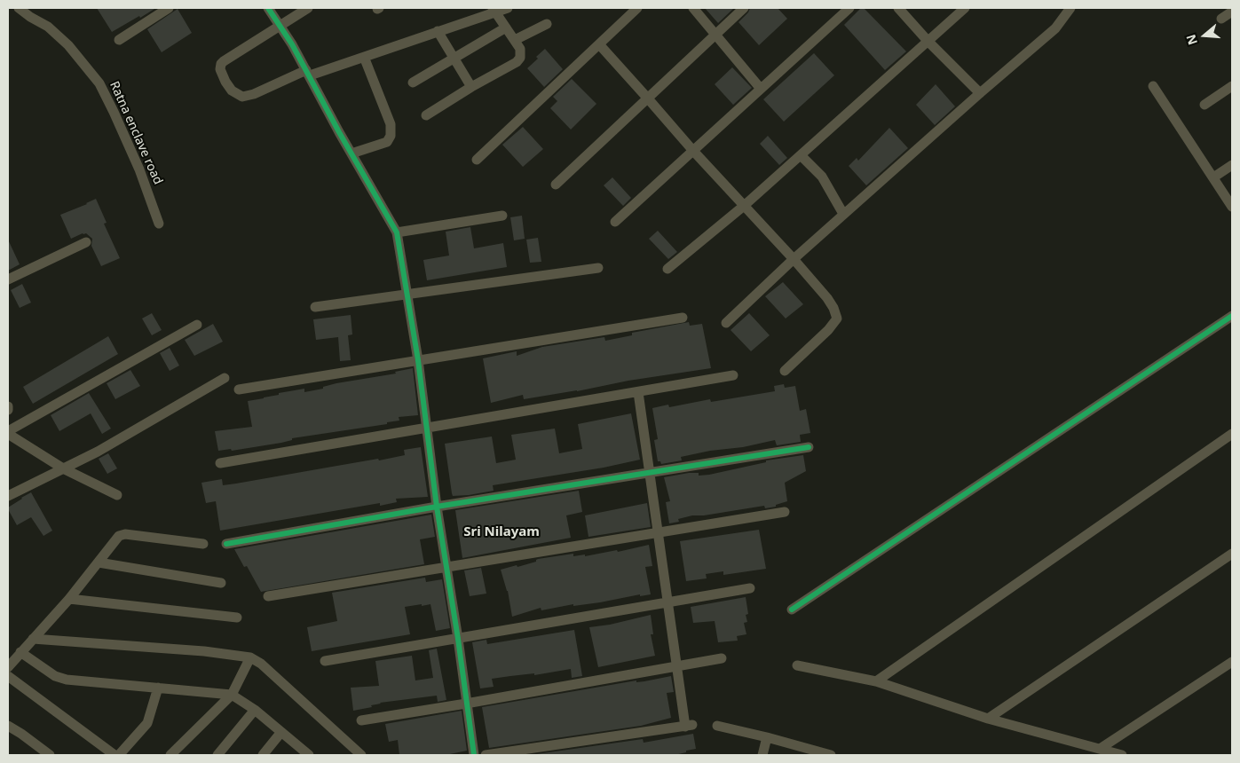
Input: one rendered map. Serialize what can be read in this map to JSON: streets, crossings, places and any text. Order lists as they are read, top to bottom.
{
  "streets": {
    "street": ["Ratna enclave road"]
  },
  "districts": ["Sri Nilayam"],
  "north": "left"
}
